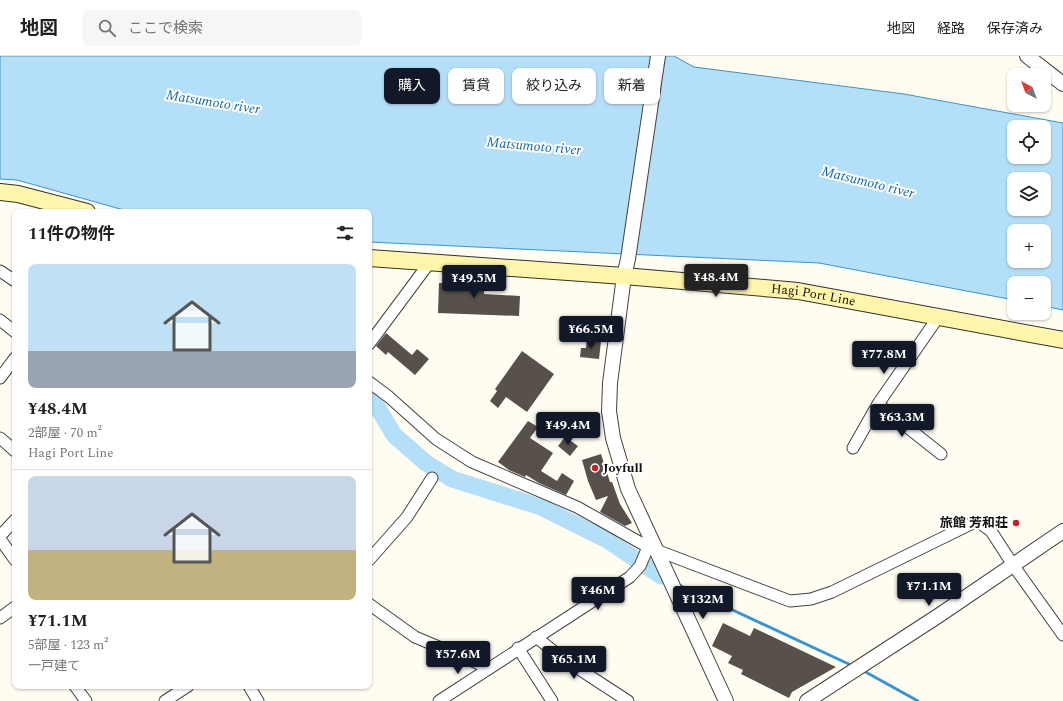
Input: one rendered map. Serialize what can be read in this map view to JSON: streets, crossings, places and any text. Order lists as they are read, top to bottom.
{
  "streets": {
    "main road": ["Hagi Port Line"]
  },
  "water": ["Matsumoto river"],
  "places": ["Joyfull", "旅館 芳和荘"],
  "north": "top left",
  "page": {
    "header": "地図",
    "search": "ここで検索",
    "nav": ["地図", "経路", "保存済み"],
    "map_buttons": ["+", "−"],
    "chip": [
      "購入",
      "賃貸",
      "絞り込み",
      "新着"
    ],
    "heading": "11件の物件",
    "list": [
      {
        "name": "¥48.4M",
        "note": "2部屋 · 70 m² · Hagi Port Line"
      },
      {
        "name": "¥71.1M",
        "note": "5部屋 · 123 m² · 一戸建て"
      }
    ],
    "price": [
      "¥48.4M",
      "¥49.5M",
      "¥66.5M",
      "¥77.8M",
      "¥63.3M",
      "¥49.4M",
      "¥71.1M",
      "¥46M",
      "¥132M",
      "¥57.6M",
      "¥65.1M"
    ]
  }
}
